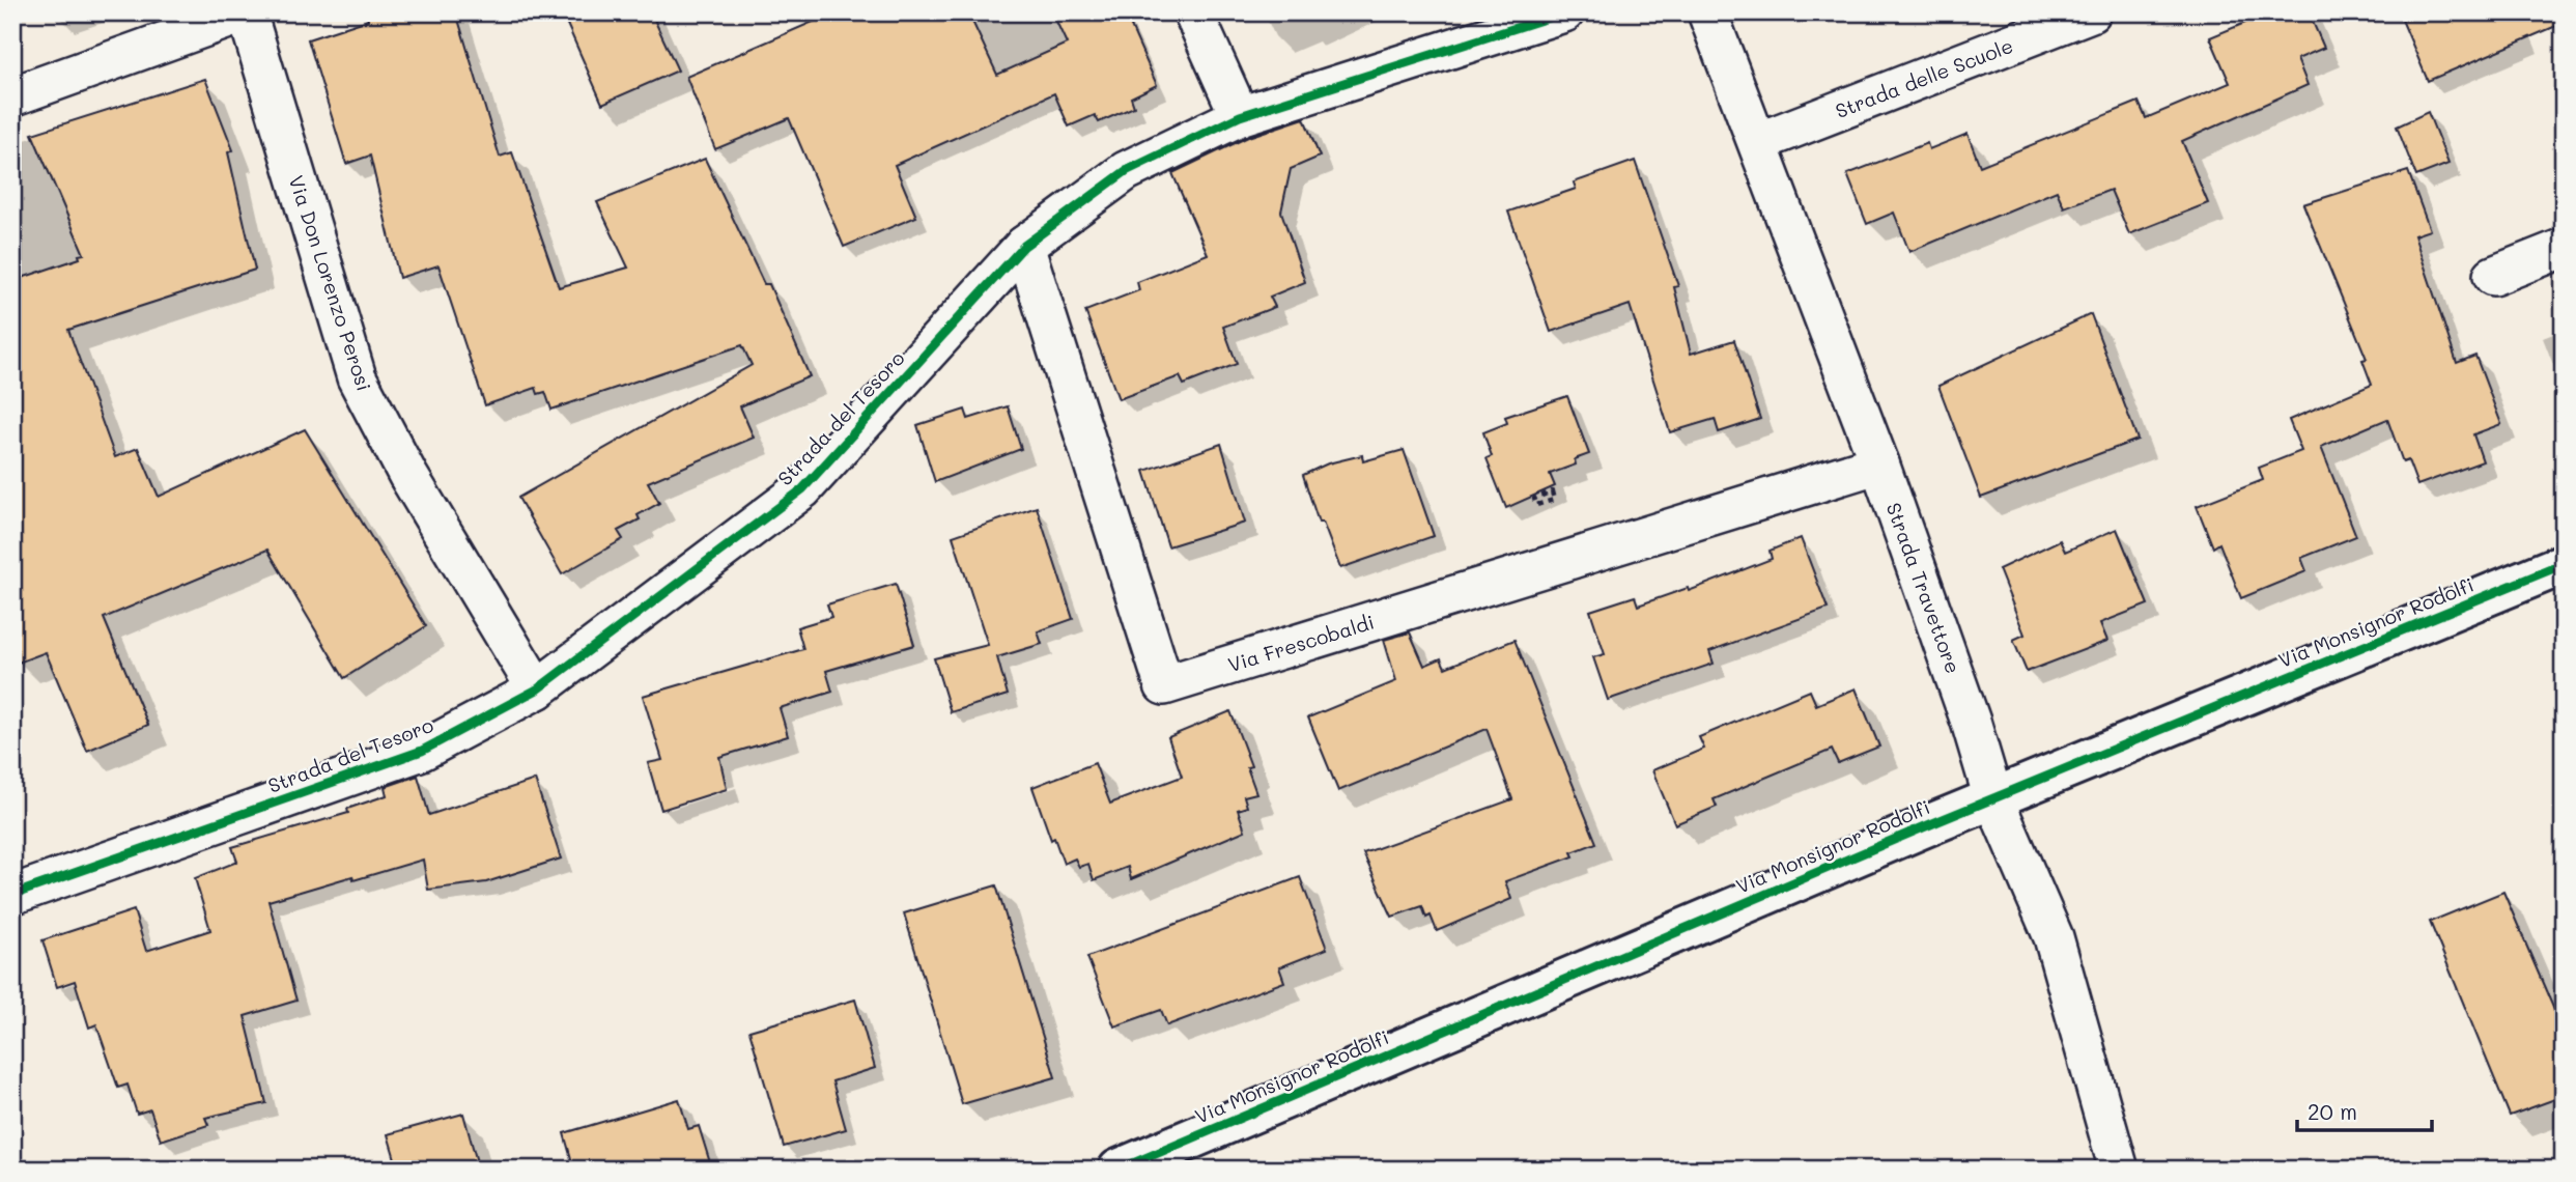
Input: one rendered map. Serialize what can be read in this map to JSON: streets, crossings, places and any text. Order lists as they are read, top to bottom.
{
  "streets": {
    "street": [
      "Strada delle Scuole",
      "Via Don Lorenzo Perosi",
      "Strada del Tesoro",
      "Strada Travettore",
      "Via Monsignor Rodolfi",
      "Via Frescobaldi"
    ]
  },
  "crossings": [
    ["Strada delle Scuole", "Strada Travettore"],
    ["Via Don Lorenzo Perosi", "Strada del Tesoro"],
    ["Strada del Tesoro", "Via Frescobaldi"],
    ["Strada Travettore", "Via Monsignor Rodolfi"],
    ["Strada Travettore", "Via Frescobaldi"]
  ],
  "scale_bar": "20 m"
}
